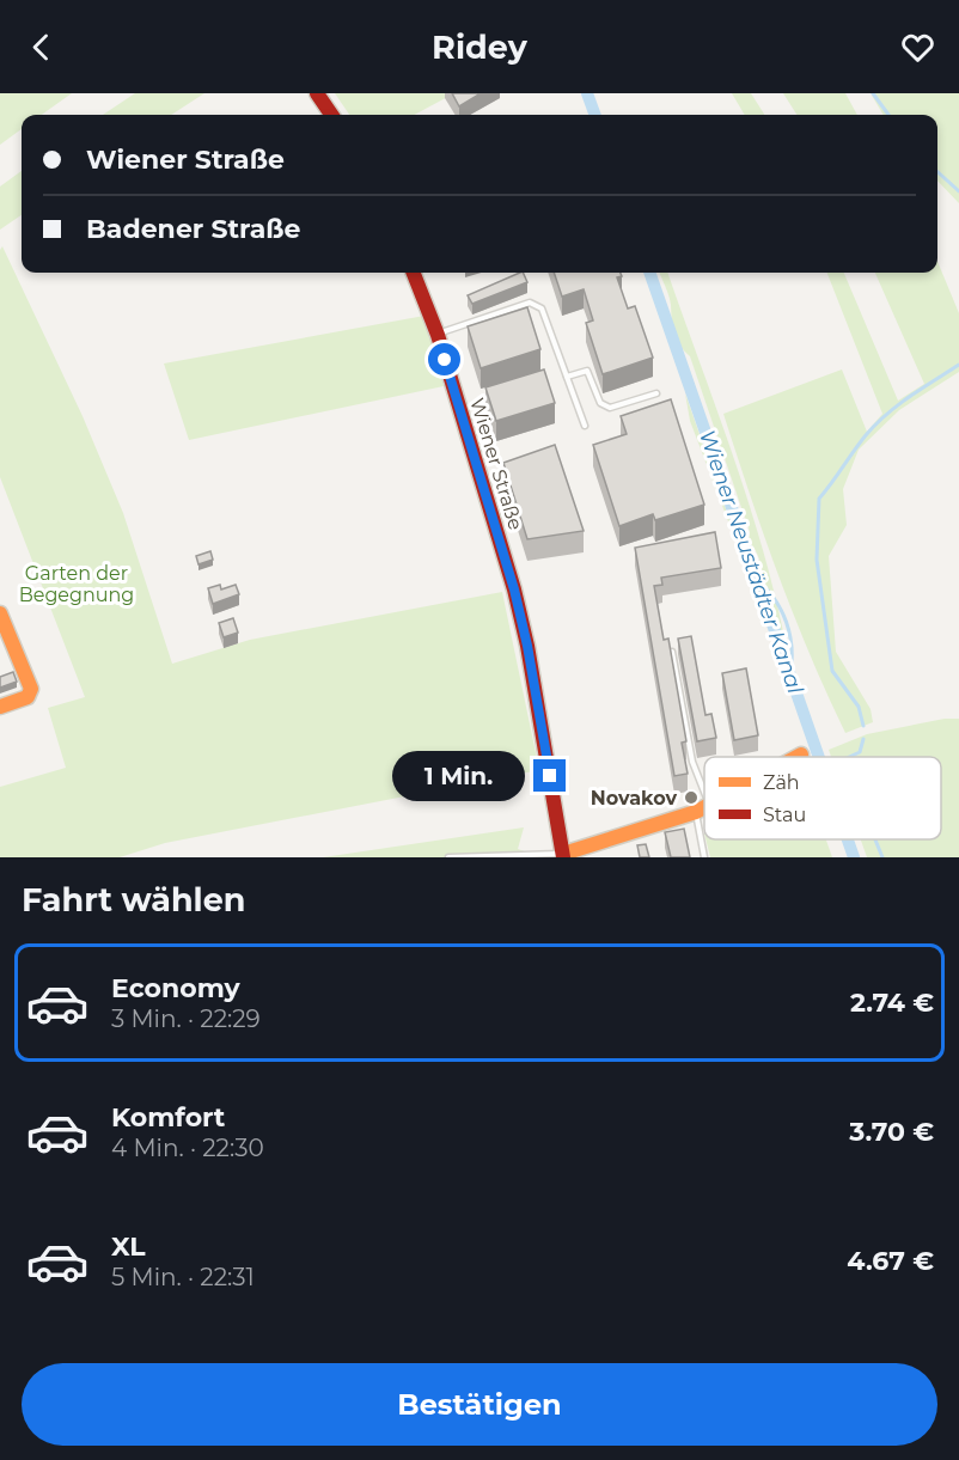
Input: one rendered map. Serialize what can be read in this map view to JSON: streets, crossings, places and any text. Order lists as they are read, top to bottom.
{
  "streets": {
    "main road": ["Wiener Straße"]
  },
  "water": ["Wiener Neustädter Kanal"],
  "parks": ["Garten der Begegnung"],
  "places": ["Novakov"],
  "legend": ["Zäh", "Stau"],
  "page": {
    "header": "Ridey",
    "banner": ["Wiener Straße", "Badener Straße"],
    "bubble": "1 Min.",
    "heading": "Fahrt wählen",
    "list": [
      {
        "name": "Economy",
        "note": "3 Min. · 22:29",
        "value": "2.74 €"
      },
      {
        "name": "Komfort",
        "note": "4 Min. · 22:30",
        "value": "3.70 €"
      },
      {
        "name": "XL",
        "note": "5 Min. · 22:31",
        "value": "4.67 €"
      }
    ],
    "buttons": "Bestätigen"
  }
}
